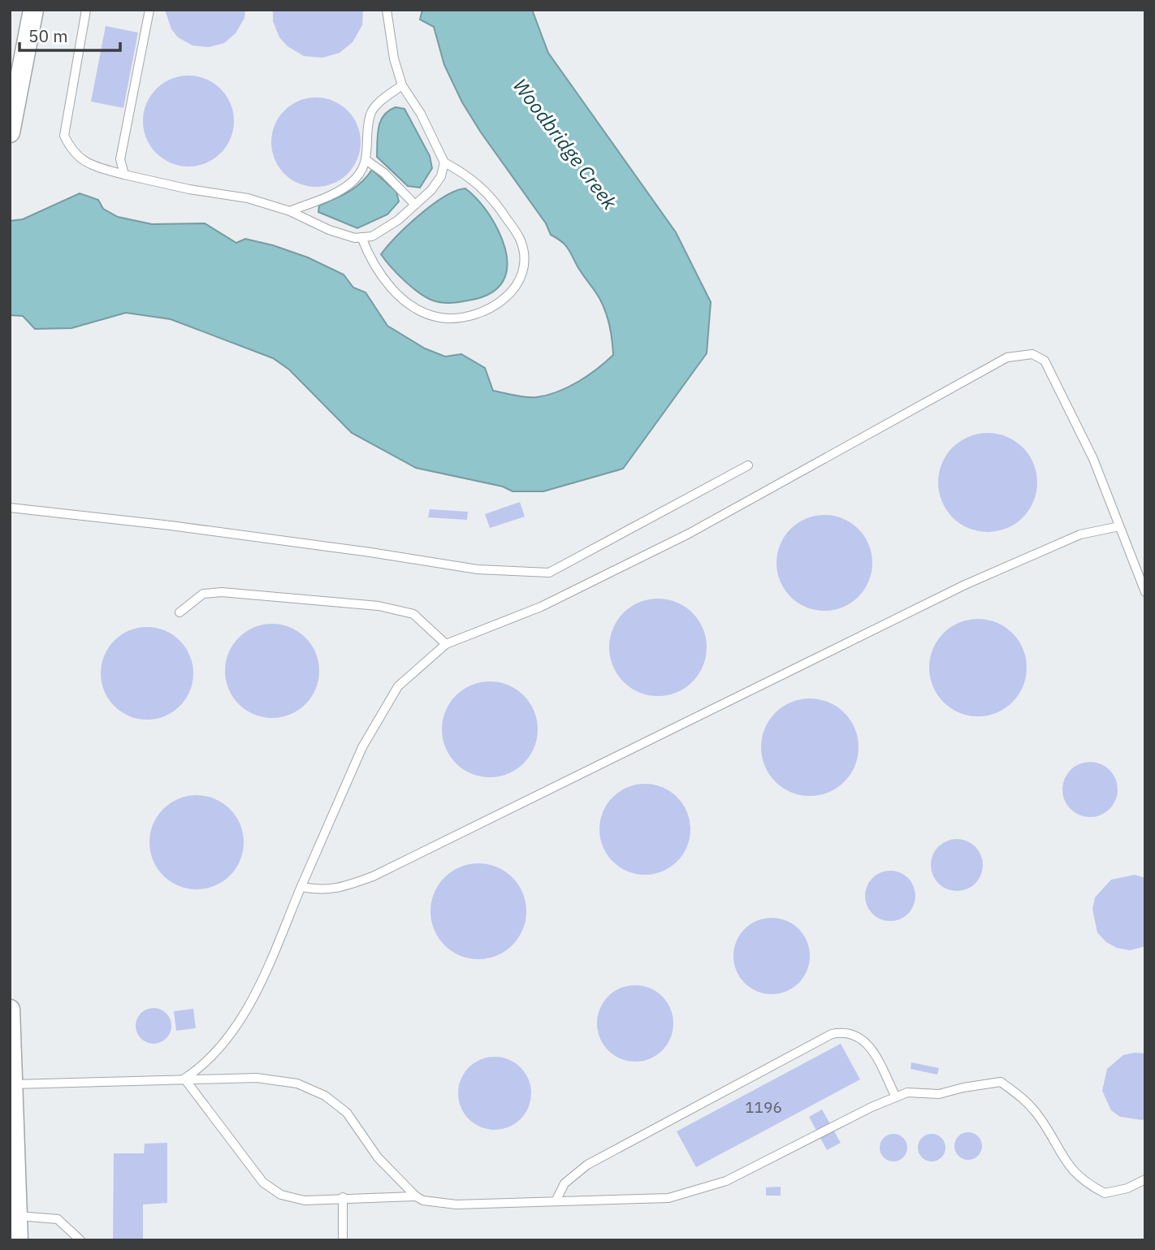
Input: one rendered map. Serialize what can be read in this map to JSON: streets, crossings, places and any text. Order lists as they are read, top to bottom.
{
  "water": ["Woodbridge Creek"],
  "house_numbers": ["1196"],
  "scale_bar": "50 m"
}
